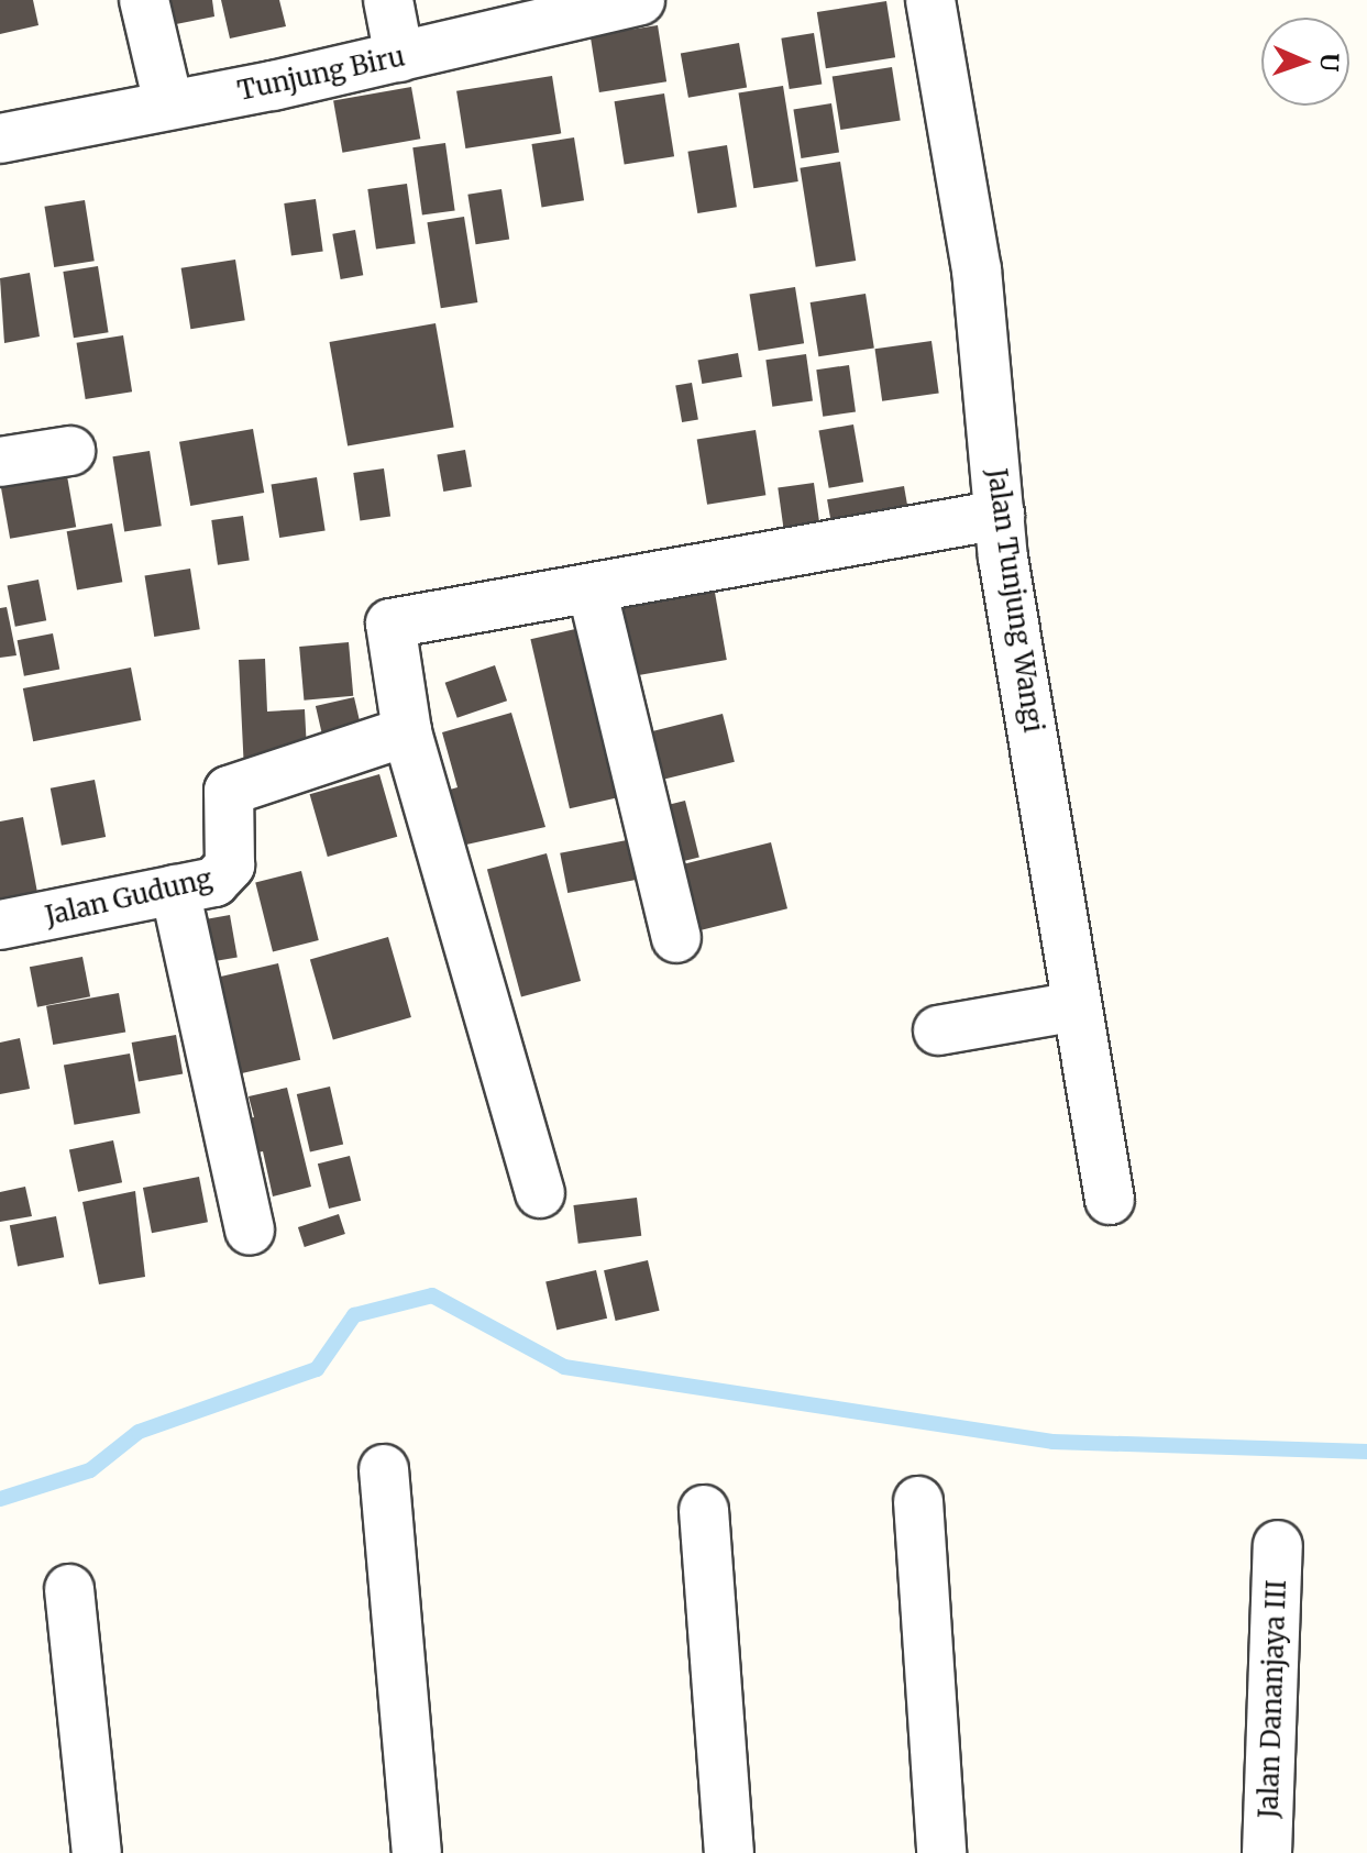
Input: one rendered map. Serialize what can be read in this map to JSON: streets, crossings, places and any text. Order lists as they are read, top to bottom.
{
  "streets": {
    "street": [
      "Tunjung Biru",
      "Jalan Tunjung Wangi",
      "Jalan Gudung",
      "Jalan Dananjaya III"
    ]
  },
  "north": "right"
}
